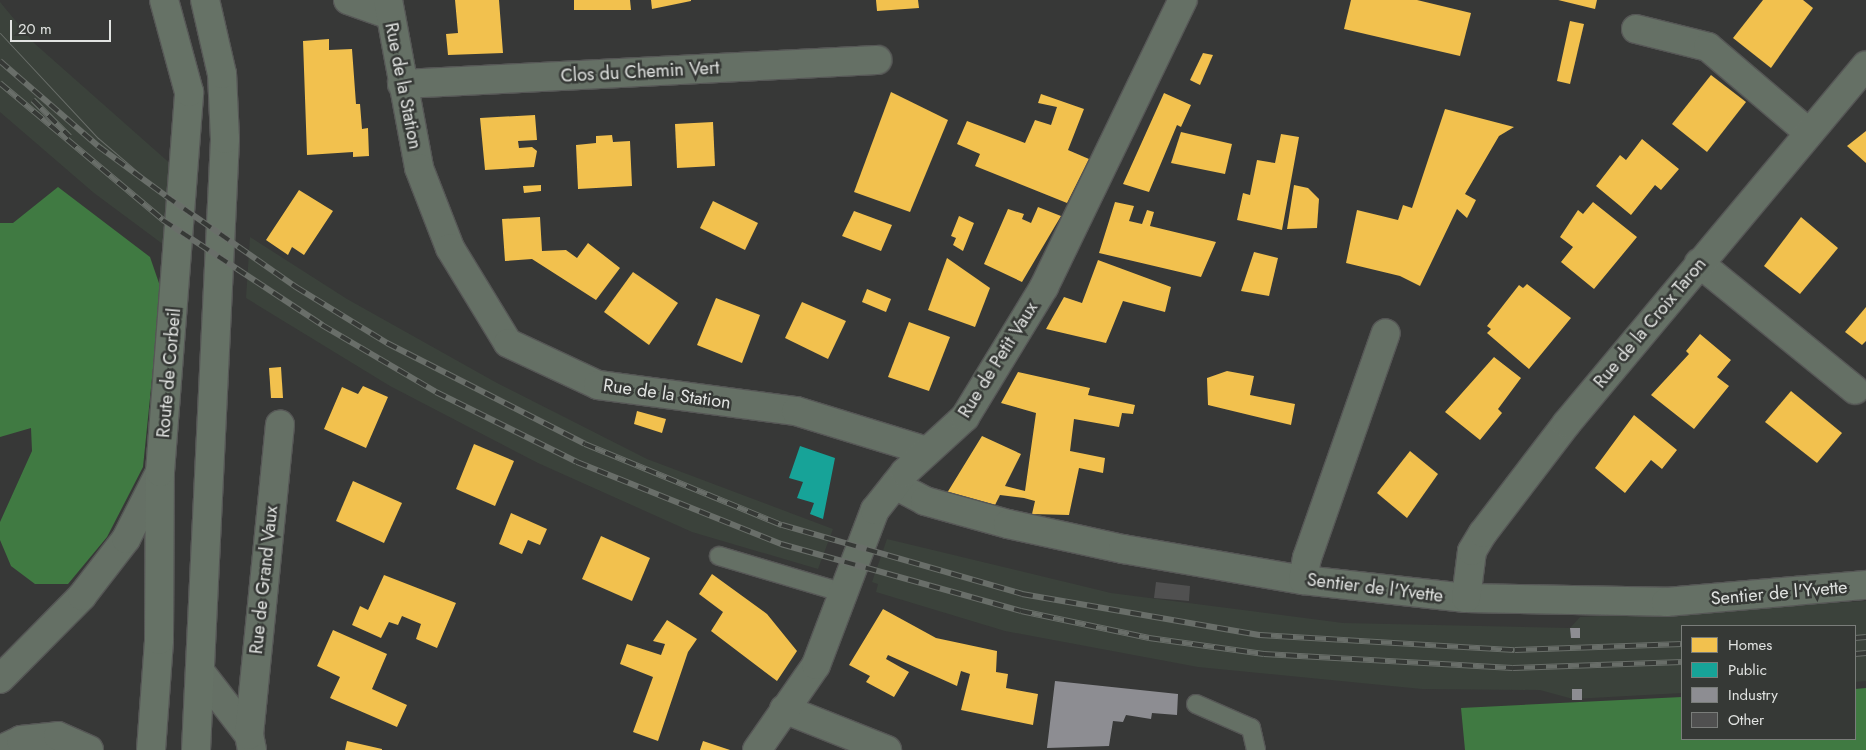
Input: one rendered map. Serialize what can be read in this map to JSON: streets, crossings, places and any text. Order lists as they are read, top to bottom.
{
  "streets": {
    "main road": ["Route de Corbeil"],
    "street": [
      "Clos du Chemin Vert",
      "Rue de la Station",
      "Rue de la Croix Taron",
      "Rue de Petit Vaux",
      "Rue de Grand Vaux",
      "Sentier de l'Yvette"
    ]
  },
  "crossings": [
    ["Clos du Chemin Vert", "Rue de la Station"],
    ["Rue de la Station", "Rue de Petit Vaux"],
    ["Rue de la Croix Taron", "Sentier de l'Yvette"],
    ["Rue de Petit Vaux", "Sentier de l'Yvette"]
  ],
  "legend": [
    "Homes",
    "Public",
    "Industry",
    "Other"
  ],
  "scale_bar": "20 m"
}
